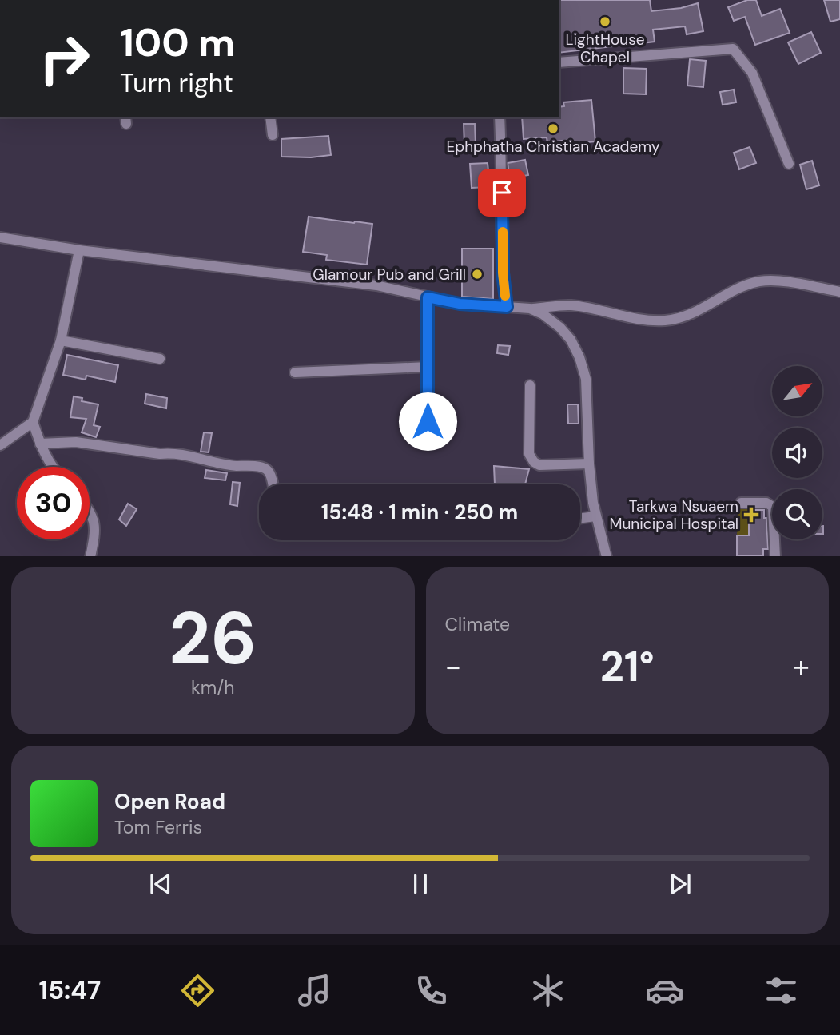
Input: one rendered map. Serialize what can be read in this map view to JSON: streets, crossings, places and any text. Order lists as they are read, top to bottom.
{
  "places": {
    "other": ["LightHouse Chapel", "Ephphatha Christian Academy", "Glamour Pub and Grill"],
    "health": ["Tarkwa Nsuaem Municipal Hospital"]
  },
  "north": "top right",
  "page": {
    "turn": ["100 m", "Turn right"],
    "limit": "30",
    "trip": "15:48 · 1 min · 250 m",
    "tile": [
      ["26", "km/h"],
      "Climate"
    ],
    "heat": ["−", "21°", "+"],
    "song": ["Open Road", "Tom Ferris"],
    "tabs": "15:47"
  }
}
